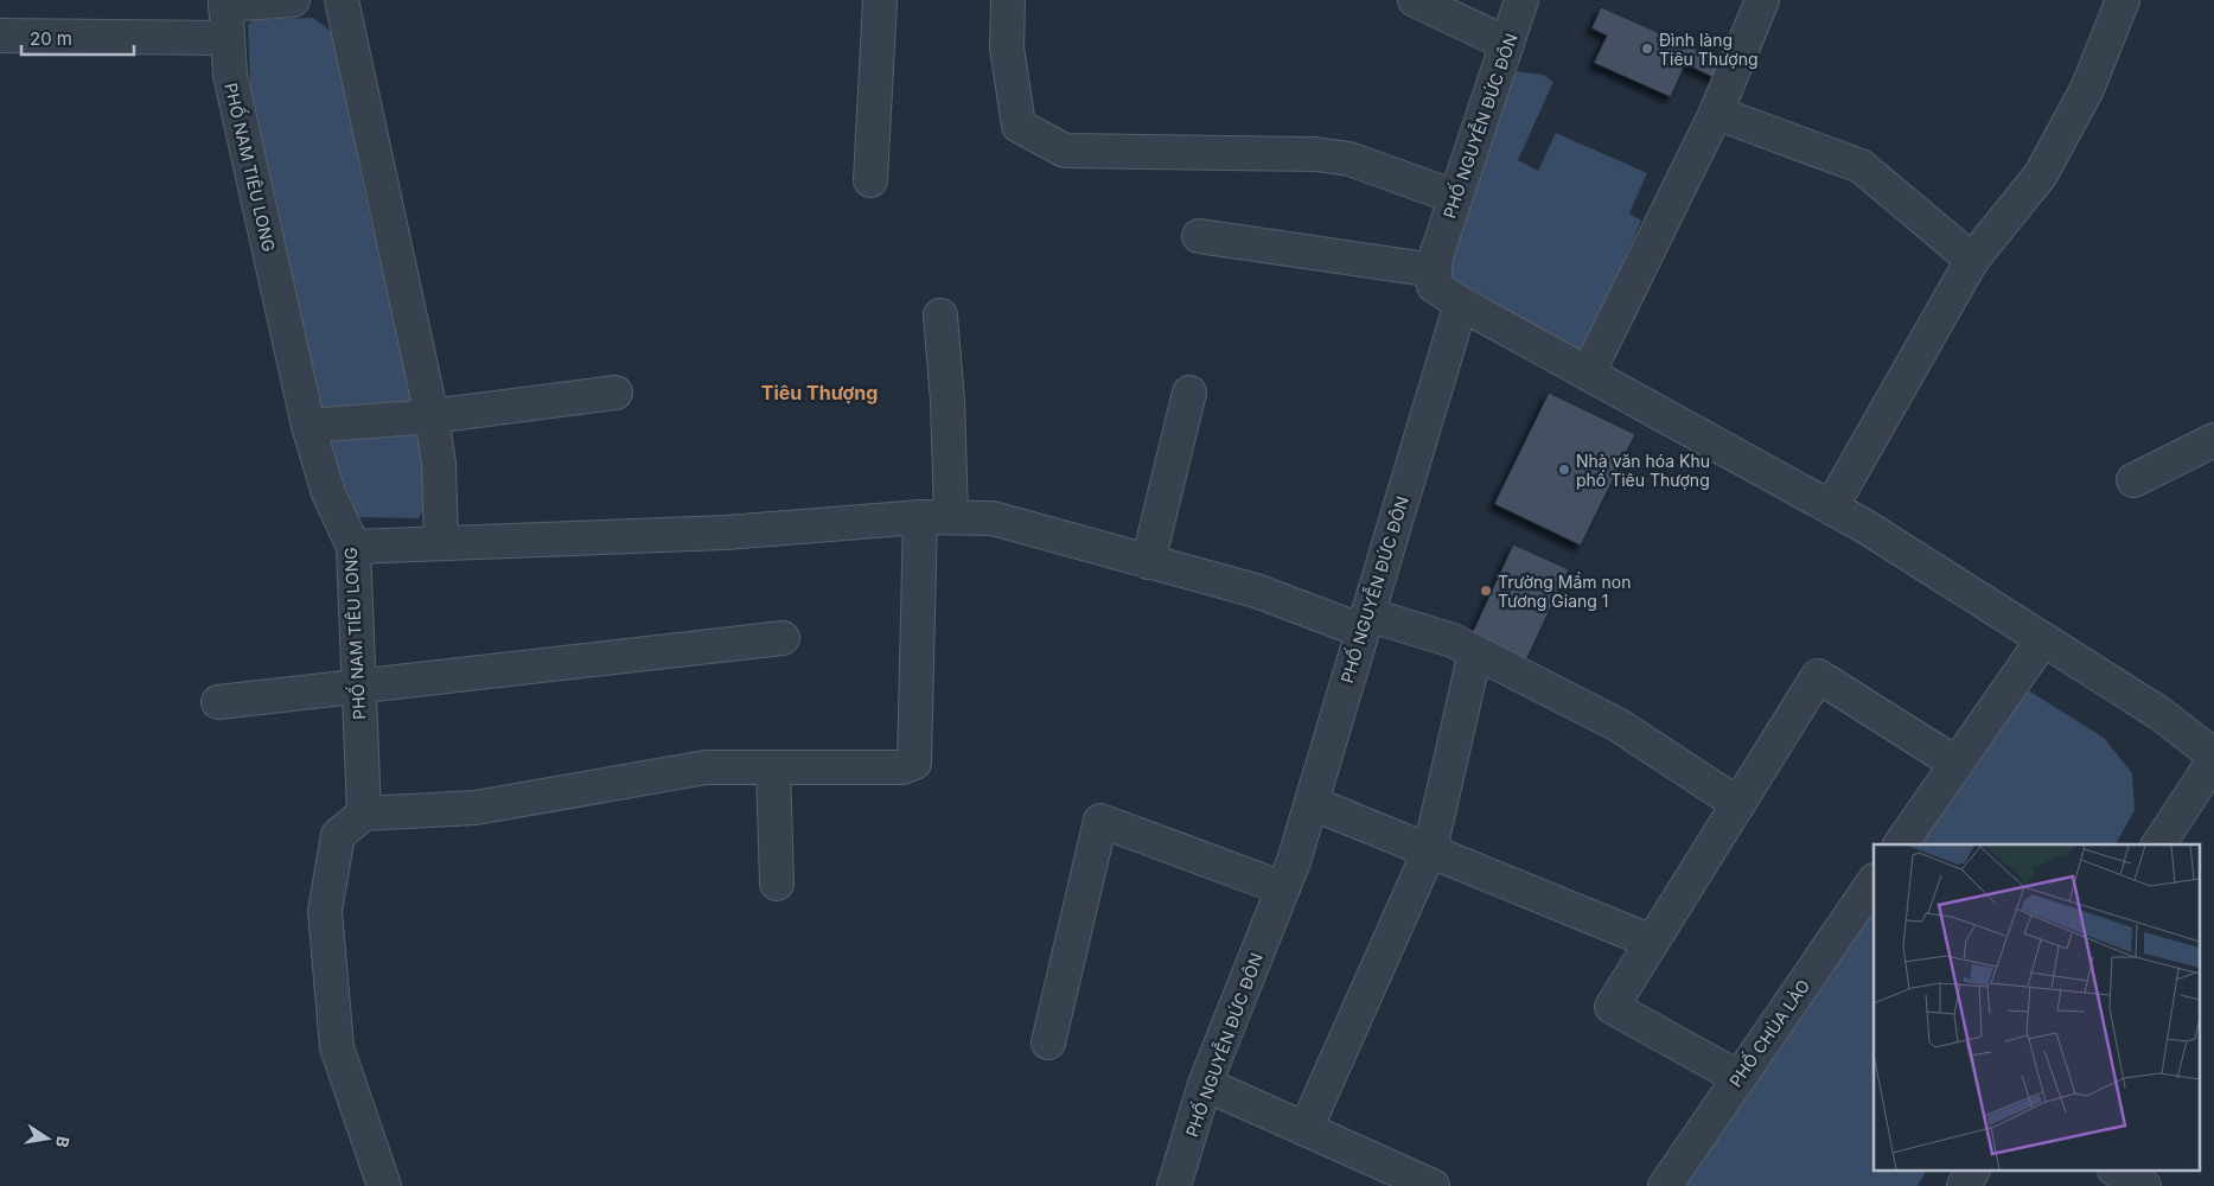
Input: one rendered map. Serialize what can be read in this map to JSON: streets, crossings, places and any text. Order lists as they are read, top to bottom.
{
  "streets": {
    "street": ["PHỐ NGUYỄN ĐỨC ĐÔN", "PHỐ NAM TIÊU LONG", "PHỐ CHÙA LÀO"]
  },
  "districts": ["Tiêu Thượng"],
  "places": ["Đình làng Tiêu Thượng", "Nhà văn hóa Khu phố Tiêu Thượng", "Trường Mầm non Tương Giang 1"],
  "scale_bar": "20 m",
  "north": "right"
}
